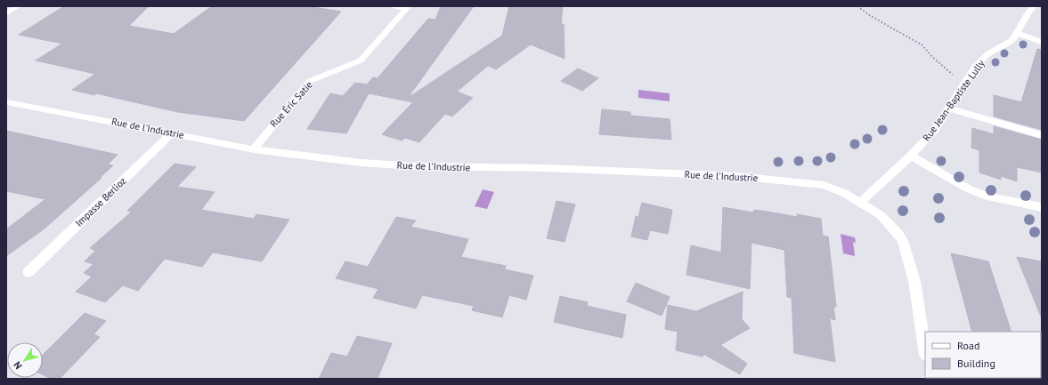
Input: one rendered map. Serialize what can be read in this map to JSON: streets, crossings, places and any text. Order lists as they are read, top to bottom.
{
  "streets": {
    "street": [
      "Rue Jean-Baptiste Lully",
      "Rue Éric Satie",
      "Rue de l'Industrie",
      "Impasse Berlioz"
    ]
  },
  "crossings": [
    ["Rue Jean-Baptiste Lully", "Rue de l'Industrie"],
    ["Rue Éric Satie", "Rue de l'Industrie"],
    ["Rue de l'Industrie", "Impasse Berlioz"]
  ],
  "legend": ["Road", "Building"],
  "north": "bottom left"
}
